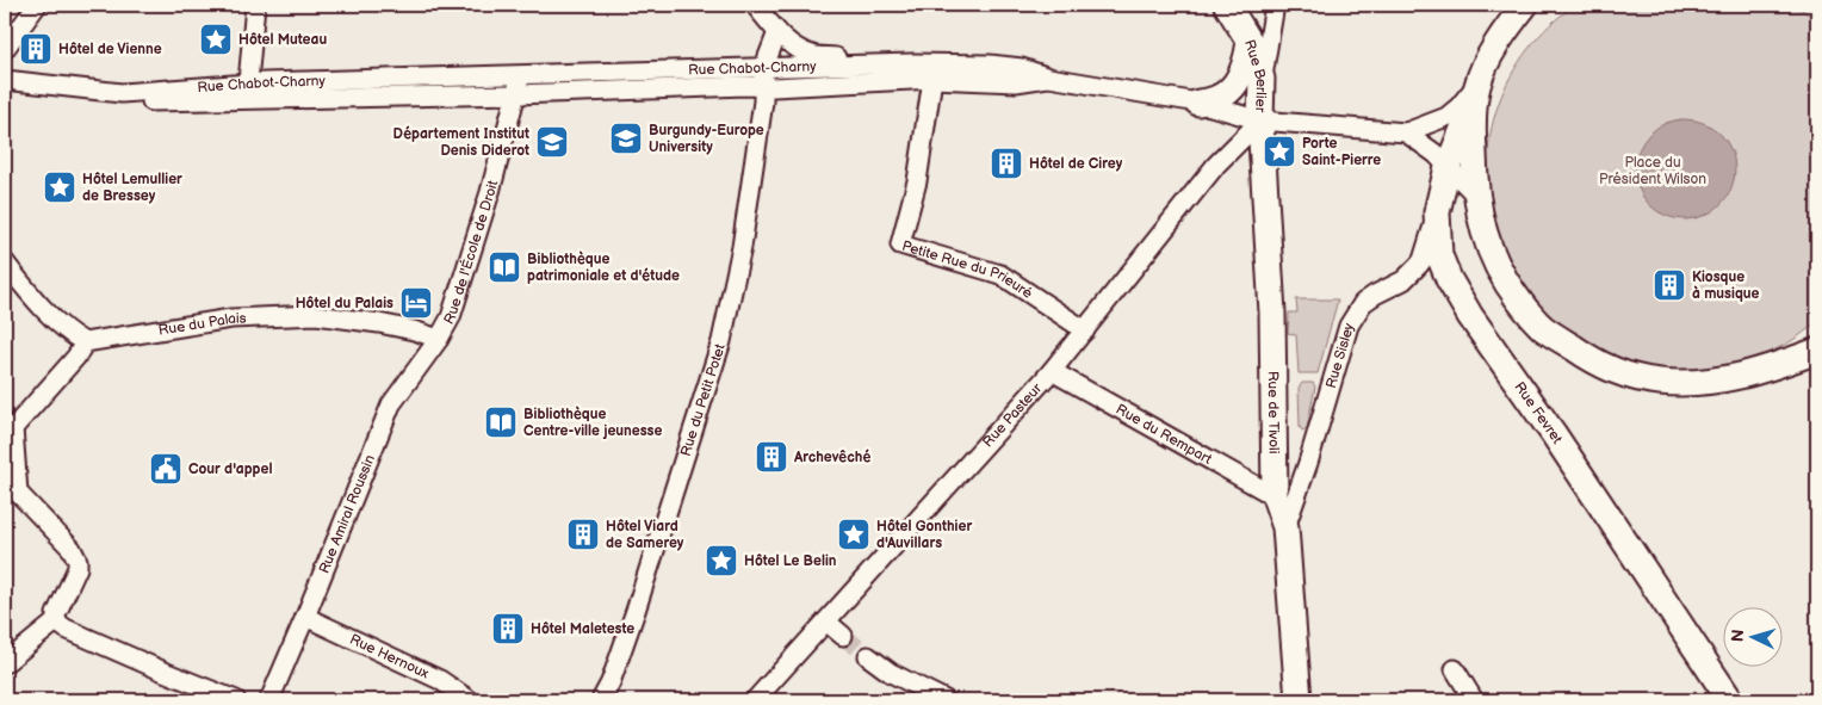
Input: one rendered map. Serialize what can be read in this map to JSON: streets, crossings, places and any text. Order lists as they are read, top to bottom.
{
  "streets": {
    "main road": ["Rue Berlier", "Rue de Tivoli", "Rue Fevret"],
    "street": [
      "Rue Chabot-Charny",
      "Rue de l'École de Droit",
      "Petite Rue du Prieuré",
      "Rue du Palais",
      "Rue Sisley",
      "Rue du Petit Potet",
      "Rue Pasteur",
      "Rue du Rempart",
      "Rue Amiral Roussin",
      "Rue Hernoux"
    ]
  },
  "crossings": [
    ["Rue Chabot-Charny", "Rue Berlier"],
    ["Rue Chabot-Charny", "Rue de l'École de Droit"],
    ["Rue Chabot-Charny", "Petite Rue du Prieuré"],
    ["Rue Chabot-Charny", "Rue du Petit Potet"],
    ["Rue Chabot-Charny", "Rue de Tivoli"],
    ["Rue Chabot-Charny", "Rue Fevret"],
    ["Rue Chabot-Charny", "Rue Pasteur"],
    ["Rue Berlier", "Rue de Tivoli"],
    ["Rue Berlier", "Rue Pasteur"],
    ["Rue de l'École de Droit", "Rue du Palais"],
    ["Rue de l'École de Droit", "Rue Amiral Roussin"],
    ["Petite Rue du Prieuré", "Rue Pasteur"],
    ["Rue du Palais", "Rue Amiral Roussin"],
    ["Rue Sisley", "Rue de Tivoli"],
    ["Rue Sisley", "Rue Fevret"],
    ["Rue de Tivoli", "Rue Pasteur"],
    ["Rue de Tivoli", "Rue du Rempart"],
    ["Rue Pasteur", "Rue du Rempart"],
    ["Rue Amiral Roussin", "Rue Hernoux"]
  ],
  "parks": ["Place du Président Wilson"],
  "places": {
    "place": [
      "Hôtel Muteau",
      "Porte Saint-Pierre",
      "Hôtel Lemullier de Bressey",
      "Hôtel Gonthier d'Auvillars",
      "Hôtel Le Belin"
    ],
    "building": [
      "Hôtel de Vienne",
      "Hôtel de Cirey",
      "Kiosque à musique",
      "Archevêché",
      "Hôtel Viard de Samerey",
      "Hôtel Maleteste"
    ],
    "school or university": ["Burgundy-Europe University", "Département Institut Denis Diderot"],
    "library": ["Bibliothèque patrimoniale et d'étude", "Bibliothèque Centre-ville jeunesse"],
    "hotel": ["Hôtel du Palais"],
    "public building": ["Cour d'appel"]
  },
  "north": "left"
}
